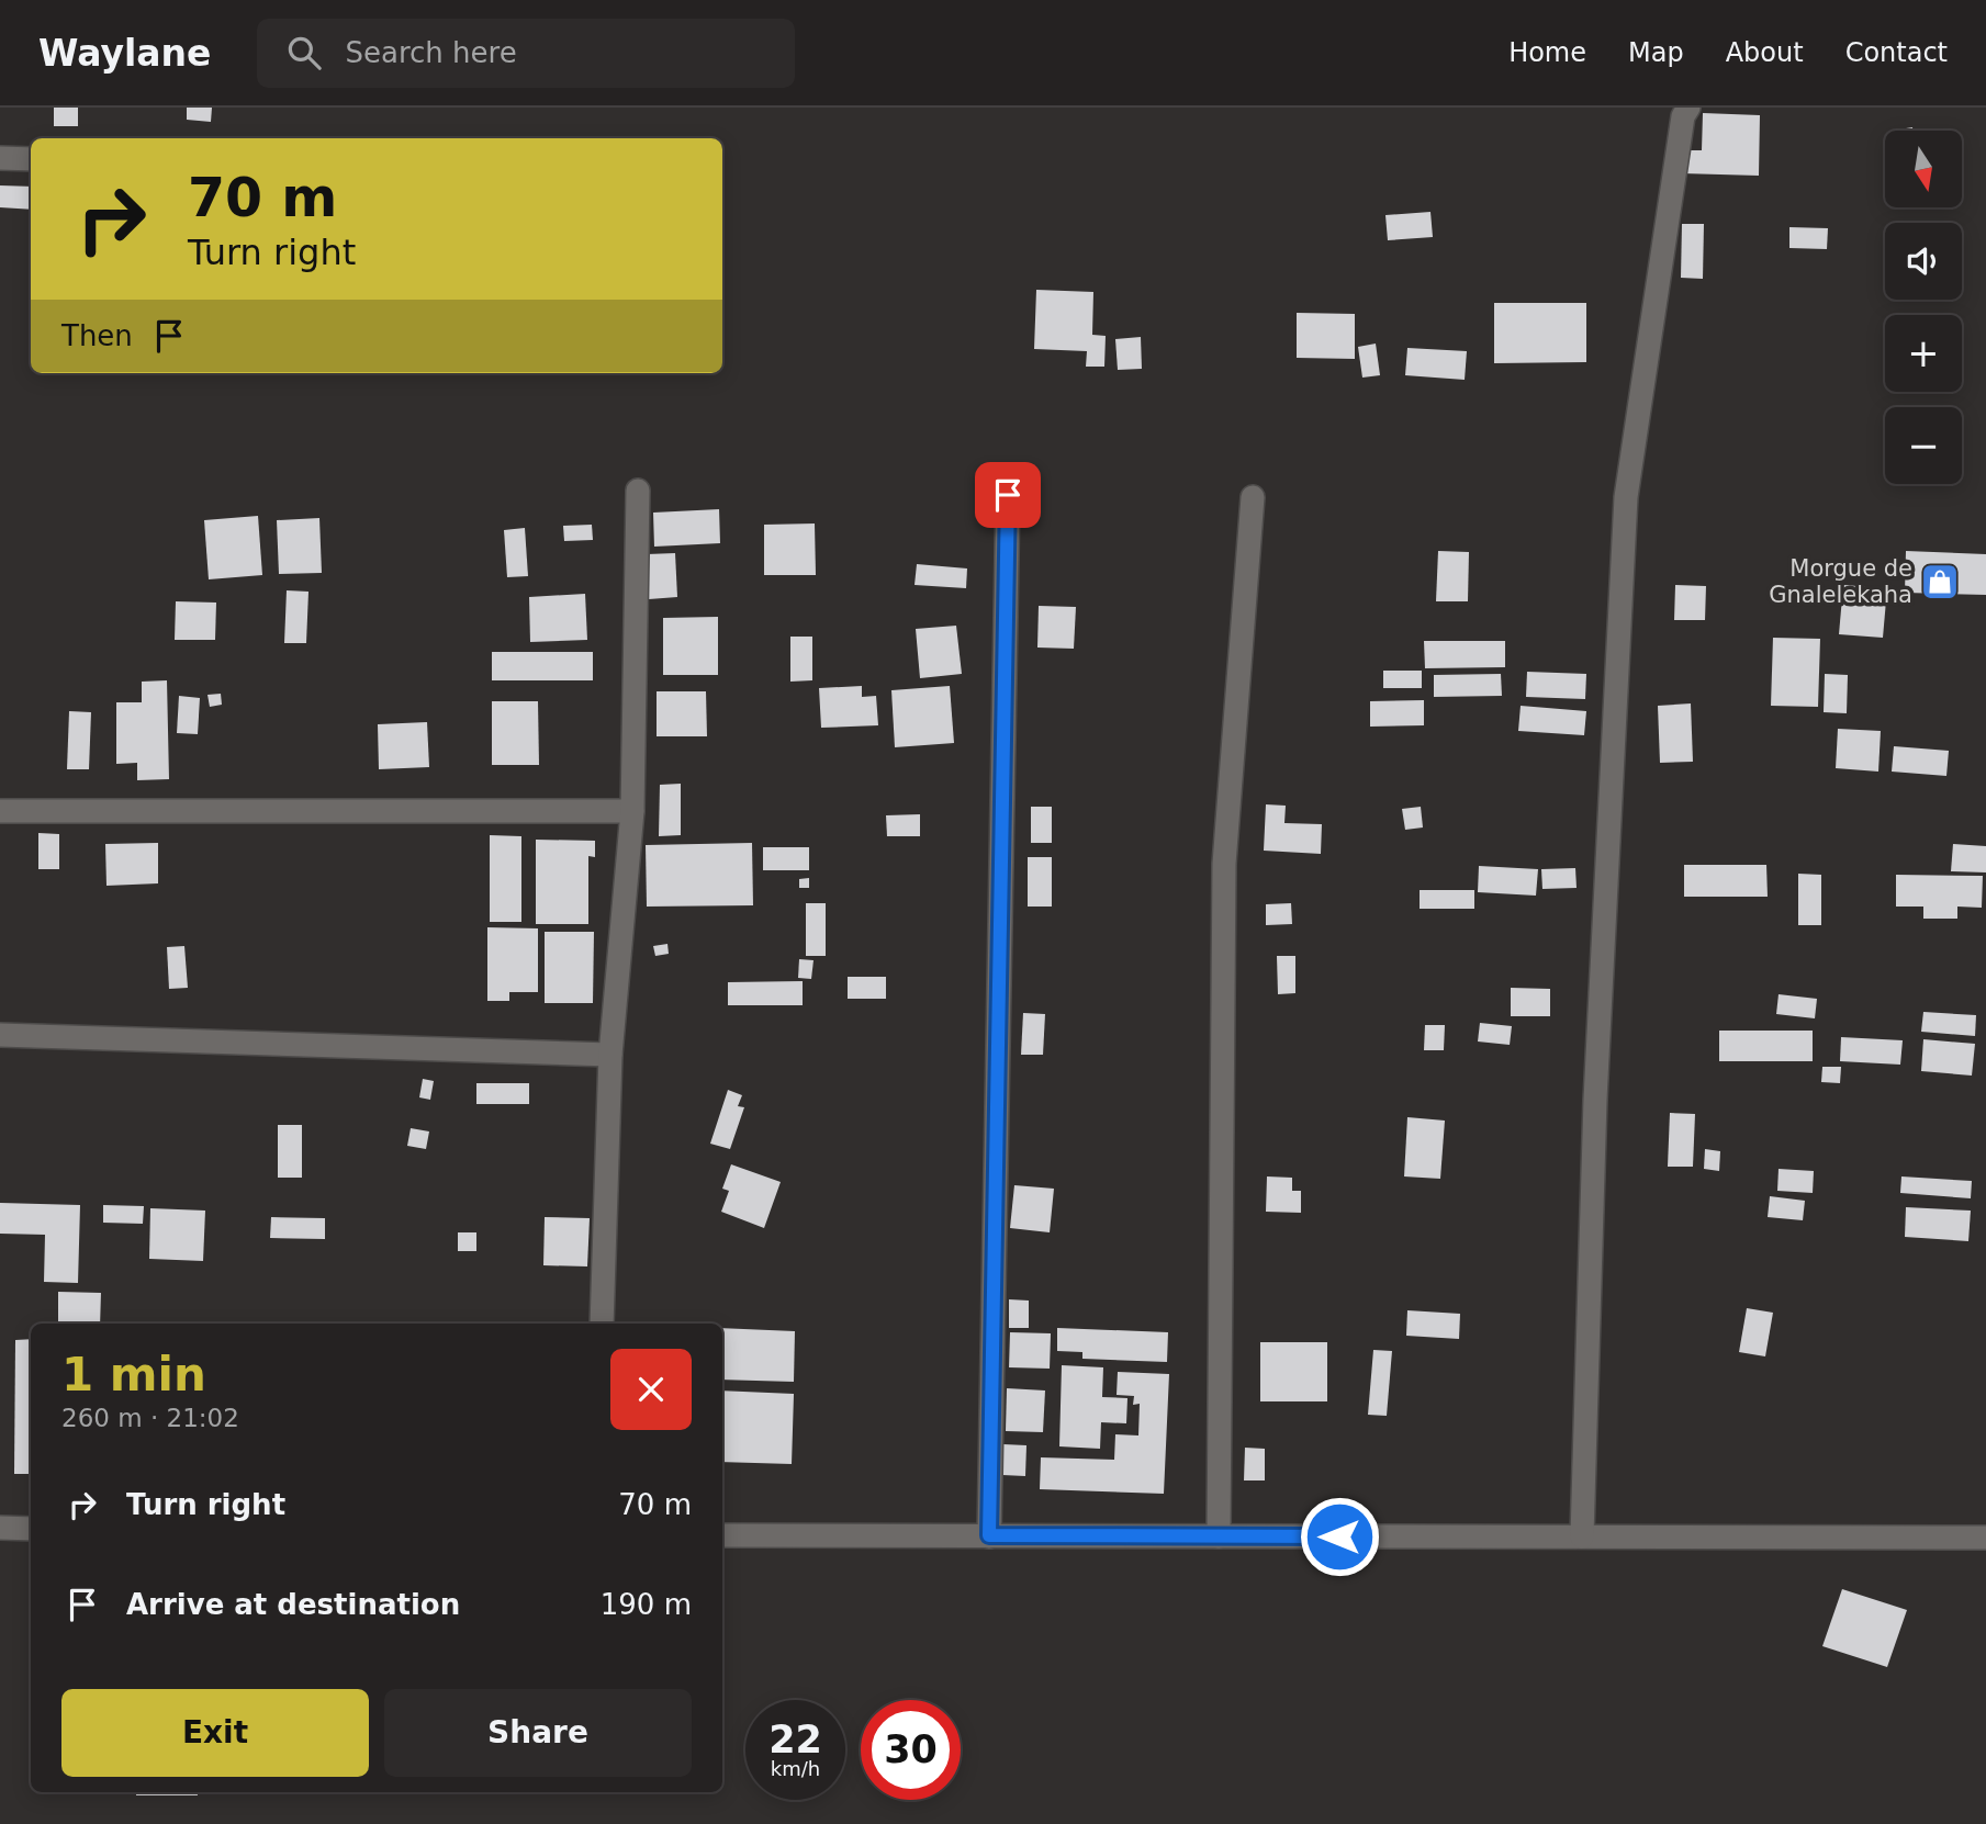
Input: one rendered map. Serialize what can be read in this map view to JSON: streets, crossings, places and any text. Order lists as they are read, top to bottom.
{
  "places": {
    "shop": ["Morgue de Gnalelekaha"]
  },
  "north": "bottom",
  "page": {
    "header": "Waylane",
    "search": "Search here",
    "nav": [
      "Home",
      "Map",
      "About",
      "Contact"
    ],
    "map_buttons": ["+", "−"],
    "turn": ["70 m", "Turn right"],
    "then": "Then",
    "heading": ["1 min", "260 m · 21:02"],
    "list": [
      {
        "name": "Turn right",
        "value": "70 m"
      },
      {
        "name": "Arrive at destination",
        "value": "190 m"
      }
    ],
    "buttons": ["Exit", "Share"],
    "speed": "22 km/h",
    "limit": "30"
  }
}
